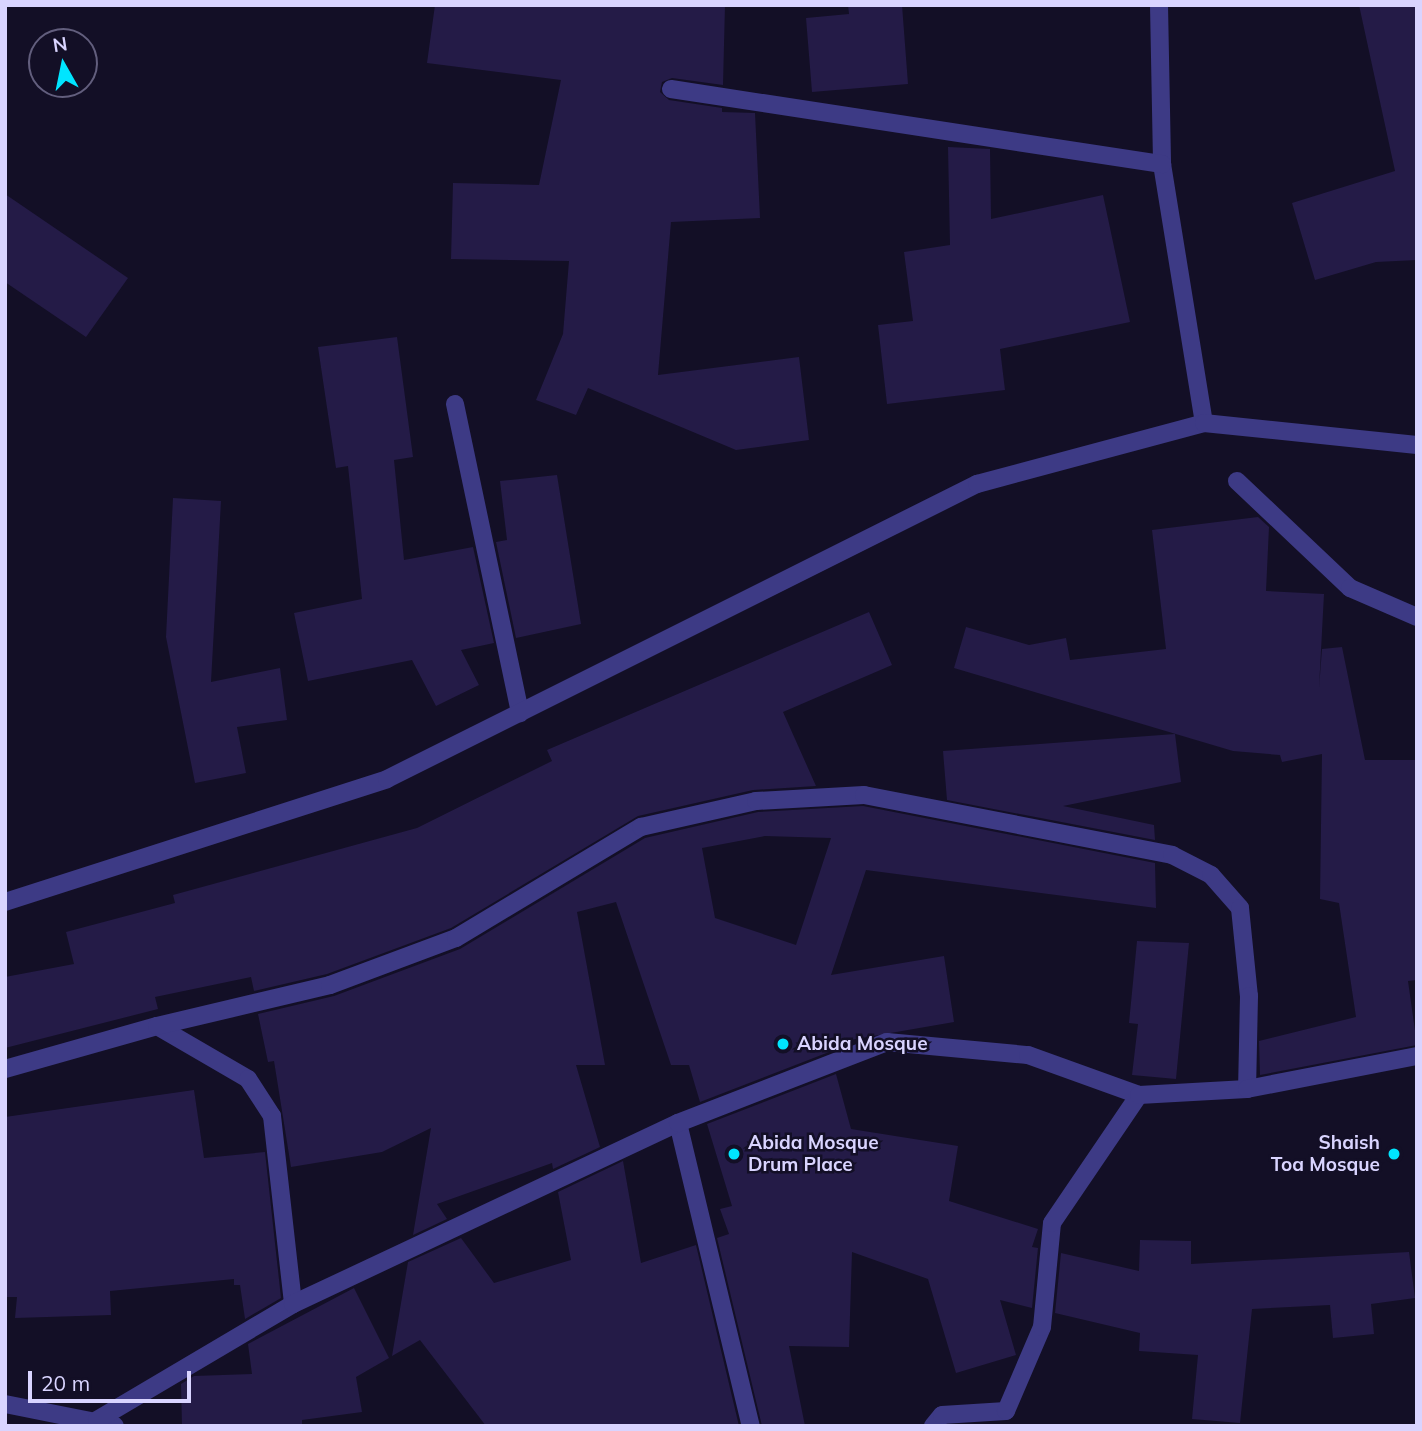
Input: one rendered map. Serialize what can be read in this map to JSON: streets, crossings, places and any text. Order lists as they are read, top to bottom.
{
  "places": ["Abida Mosque", "Abida Mosque Drum Place", "Shaish Toa Mosque"],
  "scale_bar": "20 m",
  "north": "top"
}
